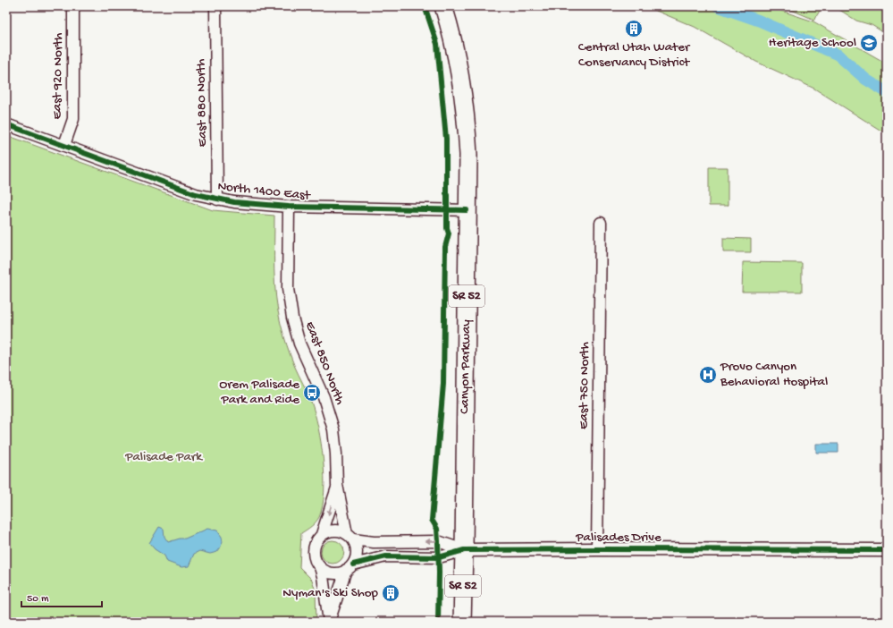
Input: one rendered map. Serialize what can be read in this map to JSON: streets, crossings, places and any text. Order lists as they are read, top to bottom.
{
  "streets": {
    "highway": ["SR 52", "Canyon Parkway"],
    "street": [
      "East 920 North",
      "East 880 North",
      "North 1400 East",
      "East 850 North",
      "East 750 North",
      "Palisades Drive"
    ]
  },
  "crossings": [
    ["East 920 North", "North 1400 East"],
    ["East 880 North", "North 1400 East"],
    ["North 1400 East", "East 850 North"],
    ["North 1400 East", "Canyon Parkway"],
    ["East 850 North", "Palisades Drive"],
    ["Canyon Parkway", "Palisades Drive"],
    ["East 750 North", "Palisades Drive"]
  ],
  "parks": ["Palisade Park"],
  "places": {
    "building": ["Central Utah Water Conservancy District", "Nyman's Ski Shop"],
    "school or university": ["Heritage School"],
    "hospital": ["Provo Canyon Behavioral Hospital"],
    "bus stop": ["Orem Palisade Park and Ride"]
  },
  "scale_bar": "50 m"
}
